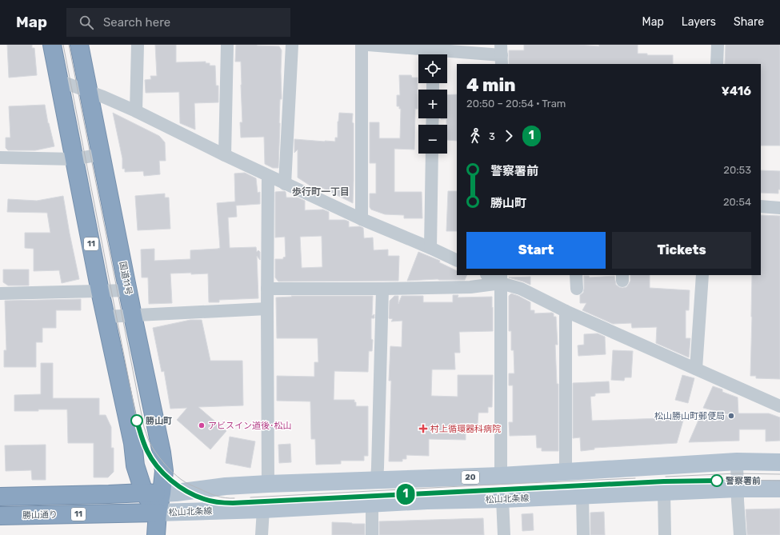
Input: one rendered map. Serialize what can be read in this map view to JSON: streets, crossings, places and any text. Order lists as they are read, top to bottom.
{
  "streets": {
    "highway": ["11", "国道11号", "勝山通り"],
    "main road": ["20", "松山北条線"]
  },
  "crossings": [
    ["11", "国道11号"],
    ["11", "20"],
    ["国道11号", "20"],
    ["国道11号", "松山北条線"],
    ["国道11号", "勝山通り"],
    ["松山北条線", "勝山通り"]
  ],
  "districts": ["歩行町一丁目"],
  "places": {
    "other": [
      "松山勝山町郵便局",
      "勝山町",
      "アビスイン道後･松山",
      "警察署前"
    ],
    "health": ["村上循環器科病院"]
  },
  "lines": ["tram line 1"],
  "page": {
    "header": "Map",
    "search": "Search here",
    "nav": ["Map", "Layers", "Share"],
    "on_map": "1",
    "map_buttons": ["+", "−"],
    "heading": ["4 min", "20:50 – 20:54 · Tram", "¥416"],
    "legs": ["3", "1"],
    "list": [
      {
        "name": "警察署前",
        "value": "20:53"
      },
      {
        "name": "勝山町",
        "value": "20:54"
      }
    ],
    "buttons": ["Start", "Tickets"]
  }
}
